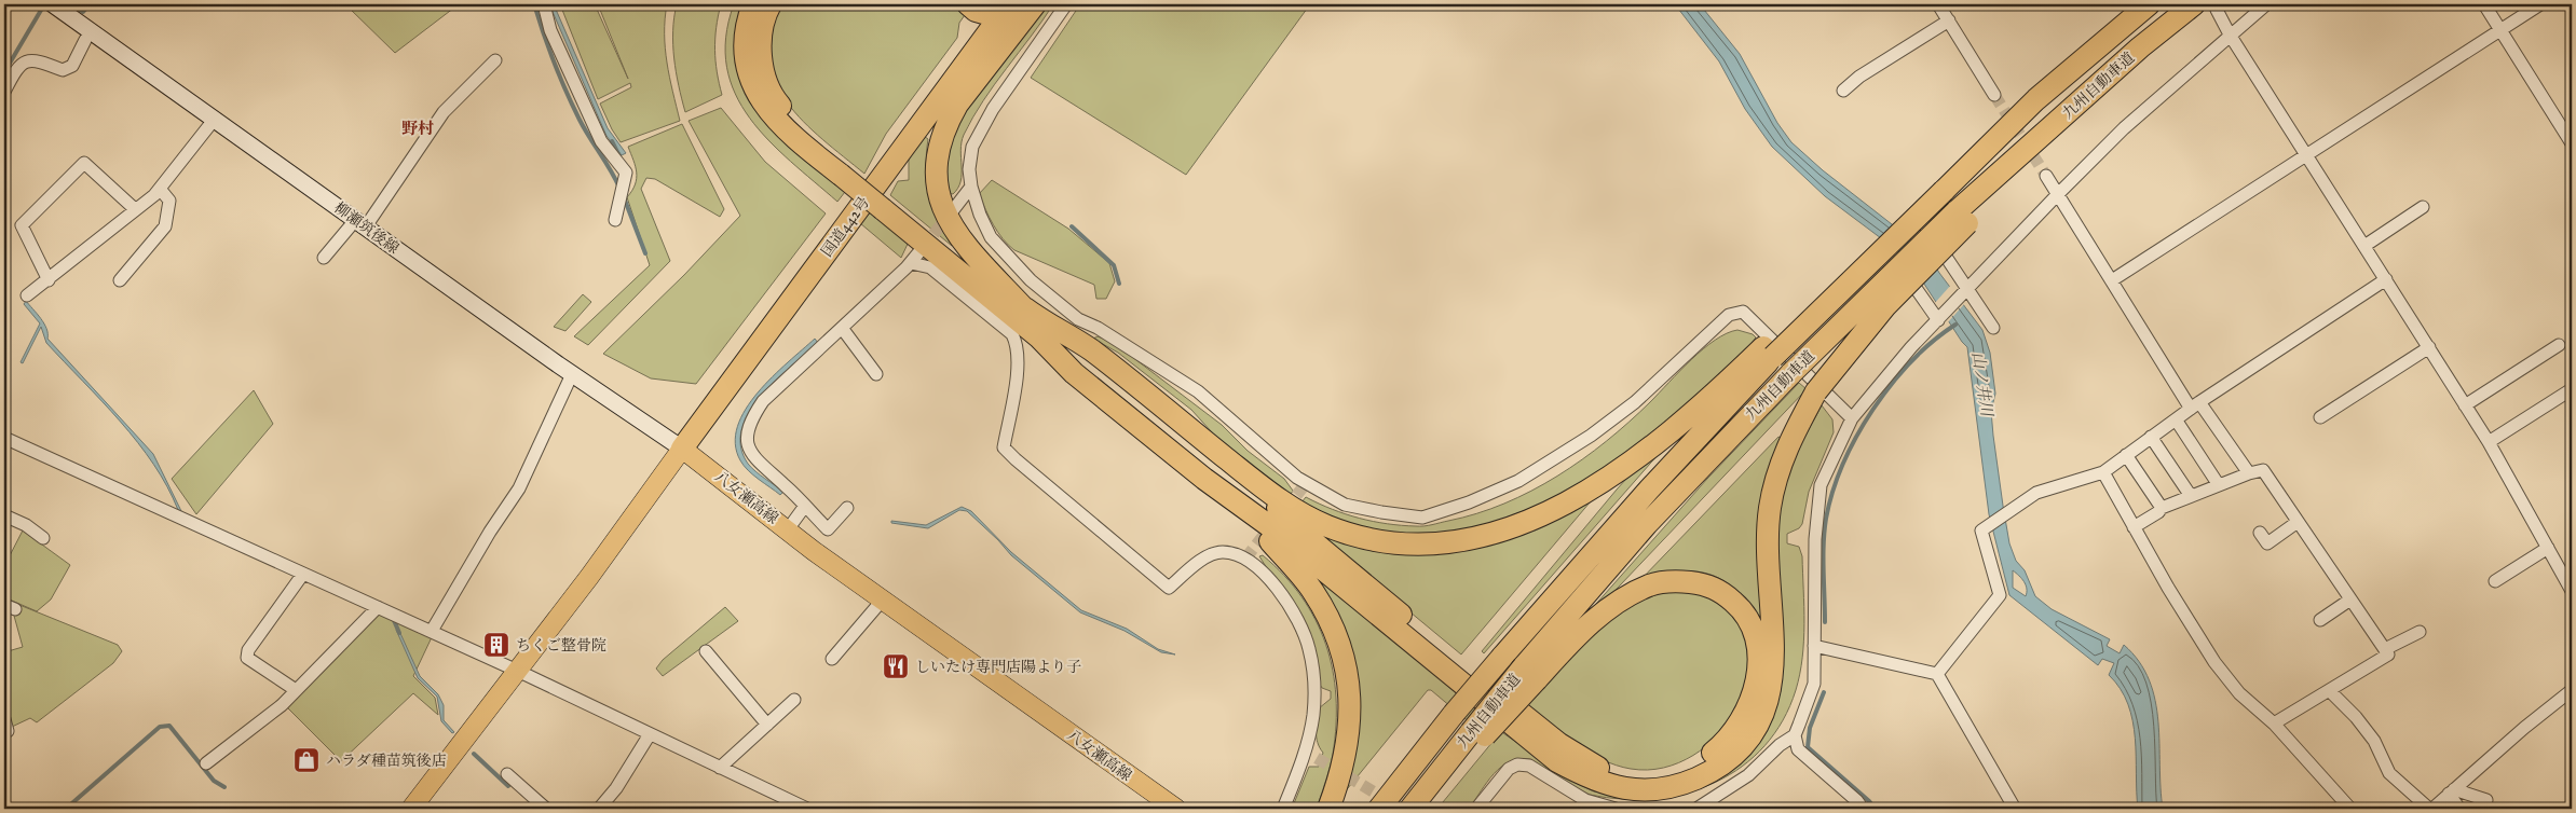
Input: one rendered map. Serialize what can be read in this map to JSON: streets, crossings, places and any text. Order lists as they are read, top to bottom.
{
  "streets": {
    "highway": ["九州自動車道", "国道442号"],
    "main road": ["柳瀬筑後線", "八女瀬高線"]
  },
  "crossings": [
    ["国道442号", "柳瀬筑後線"],
    ["国道442号", "八女瀬高線"],
    ["柳瀬筑後線", "八女瀬高線"]
  ],
  "districts": ["野村"],
  "water": ["山ノ井川"],
  "places": {
    "building": ["ちくご整骨院"],
    "restaurant": ["しいたけ専門店陽より子"],
    "shop": ["ハラダ種苗筑後店"]
  }
}
